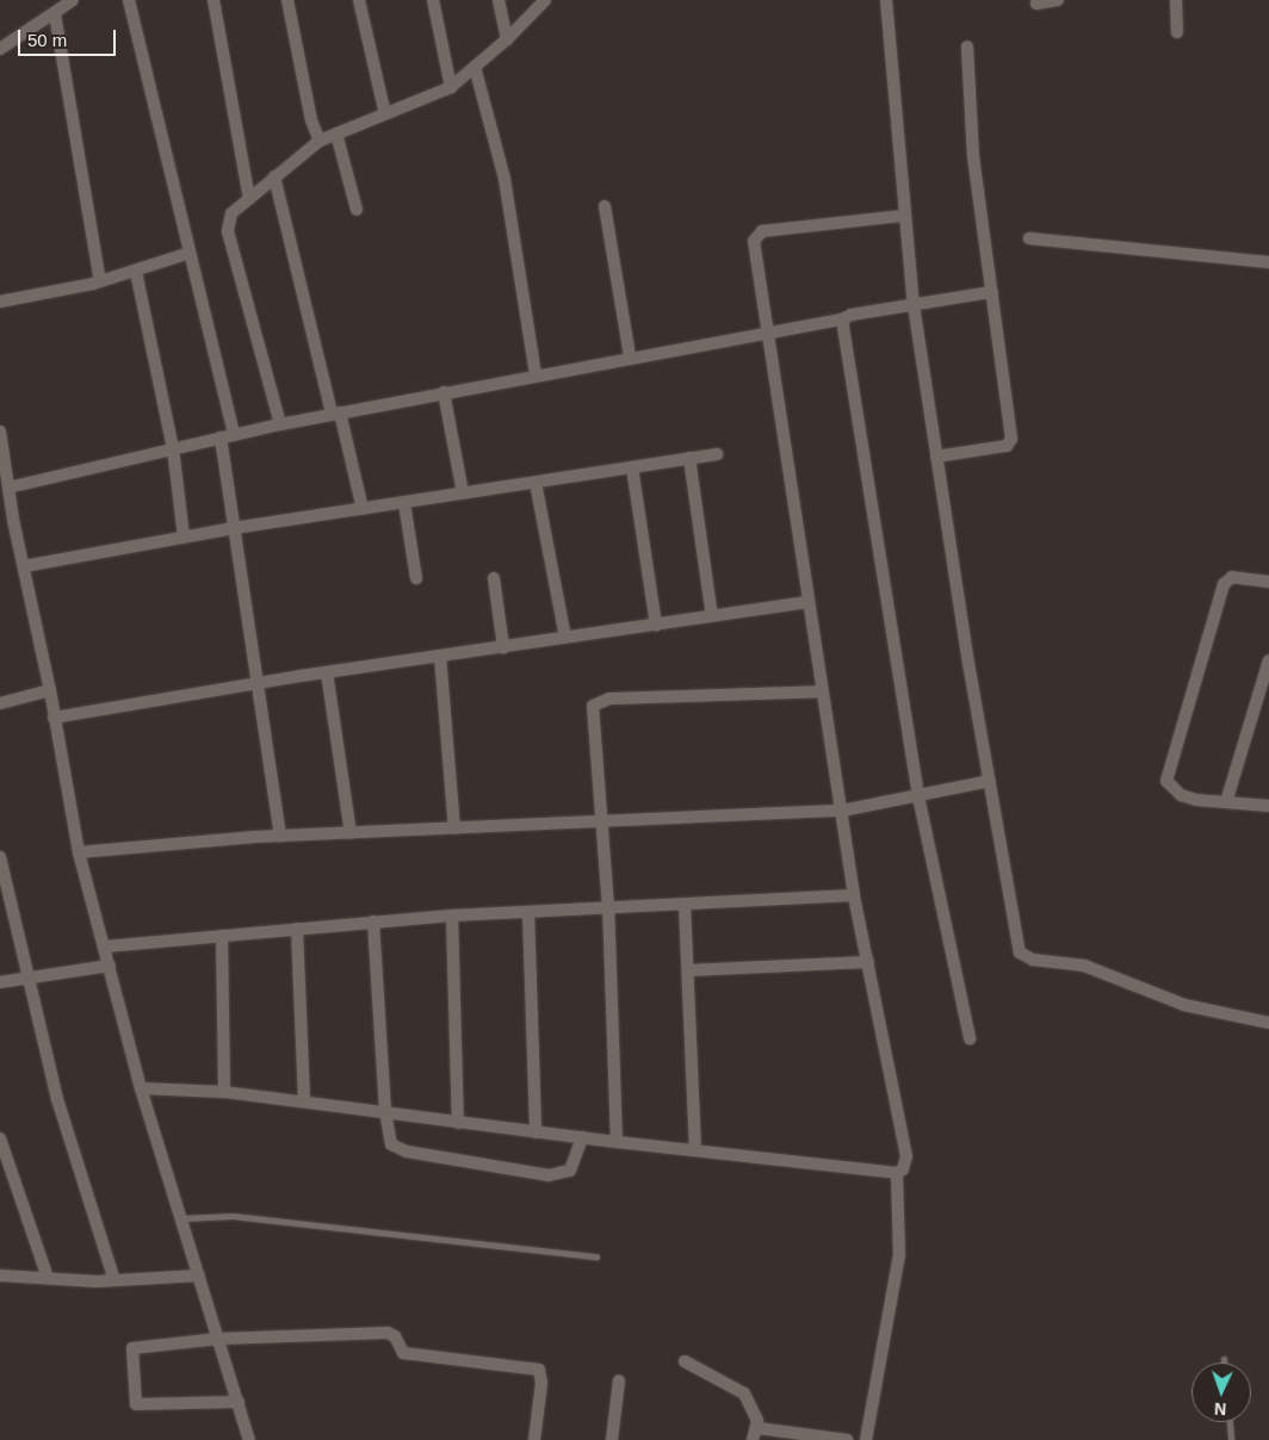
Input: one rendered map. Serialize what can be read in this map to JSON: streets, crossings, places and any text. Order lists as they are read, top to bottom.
{
  "scale_bar": "50 m",
  "north": "bottom"
}
